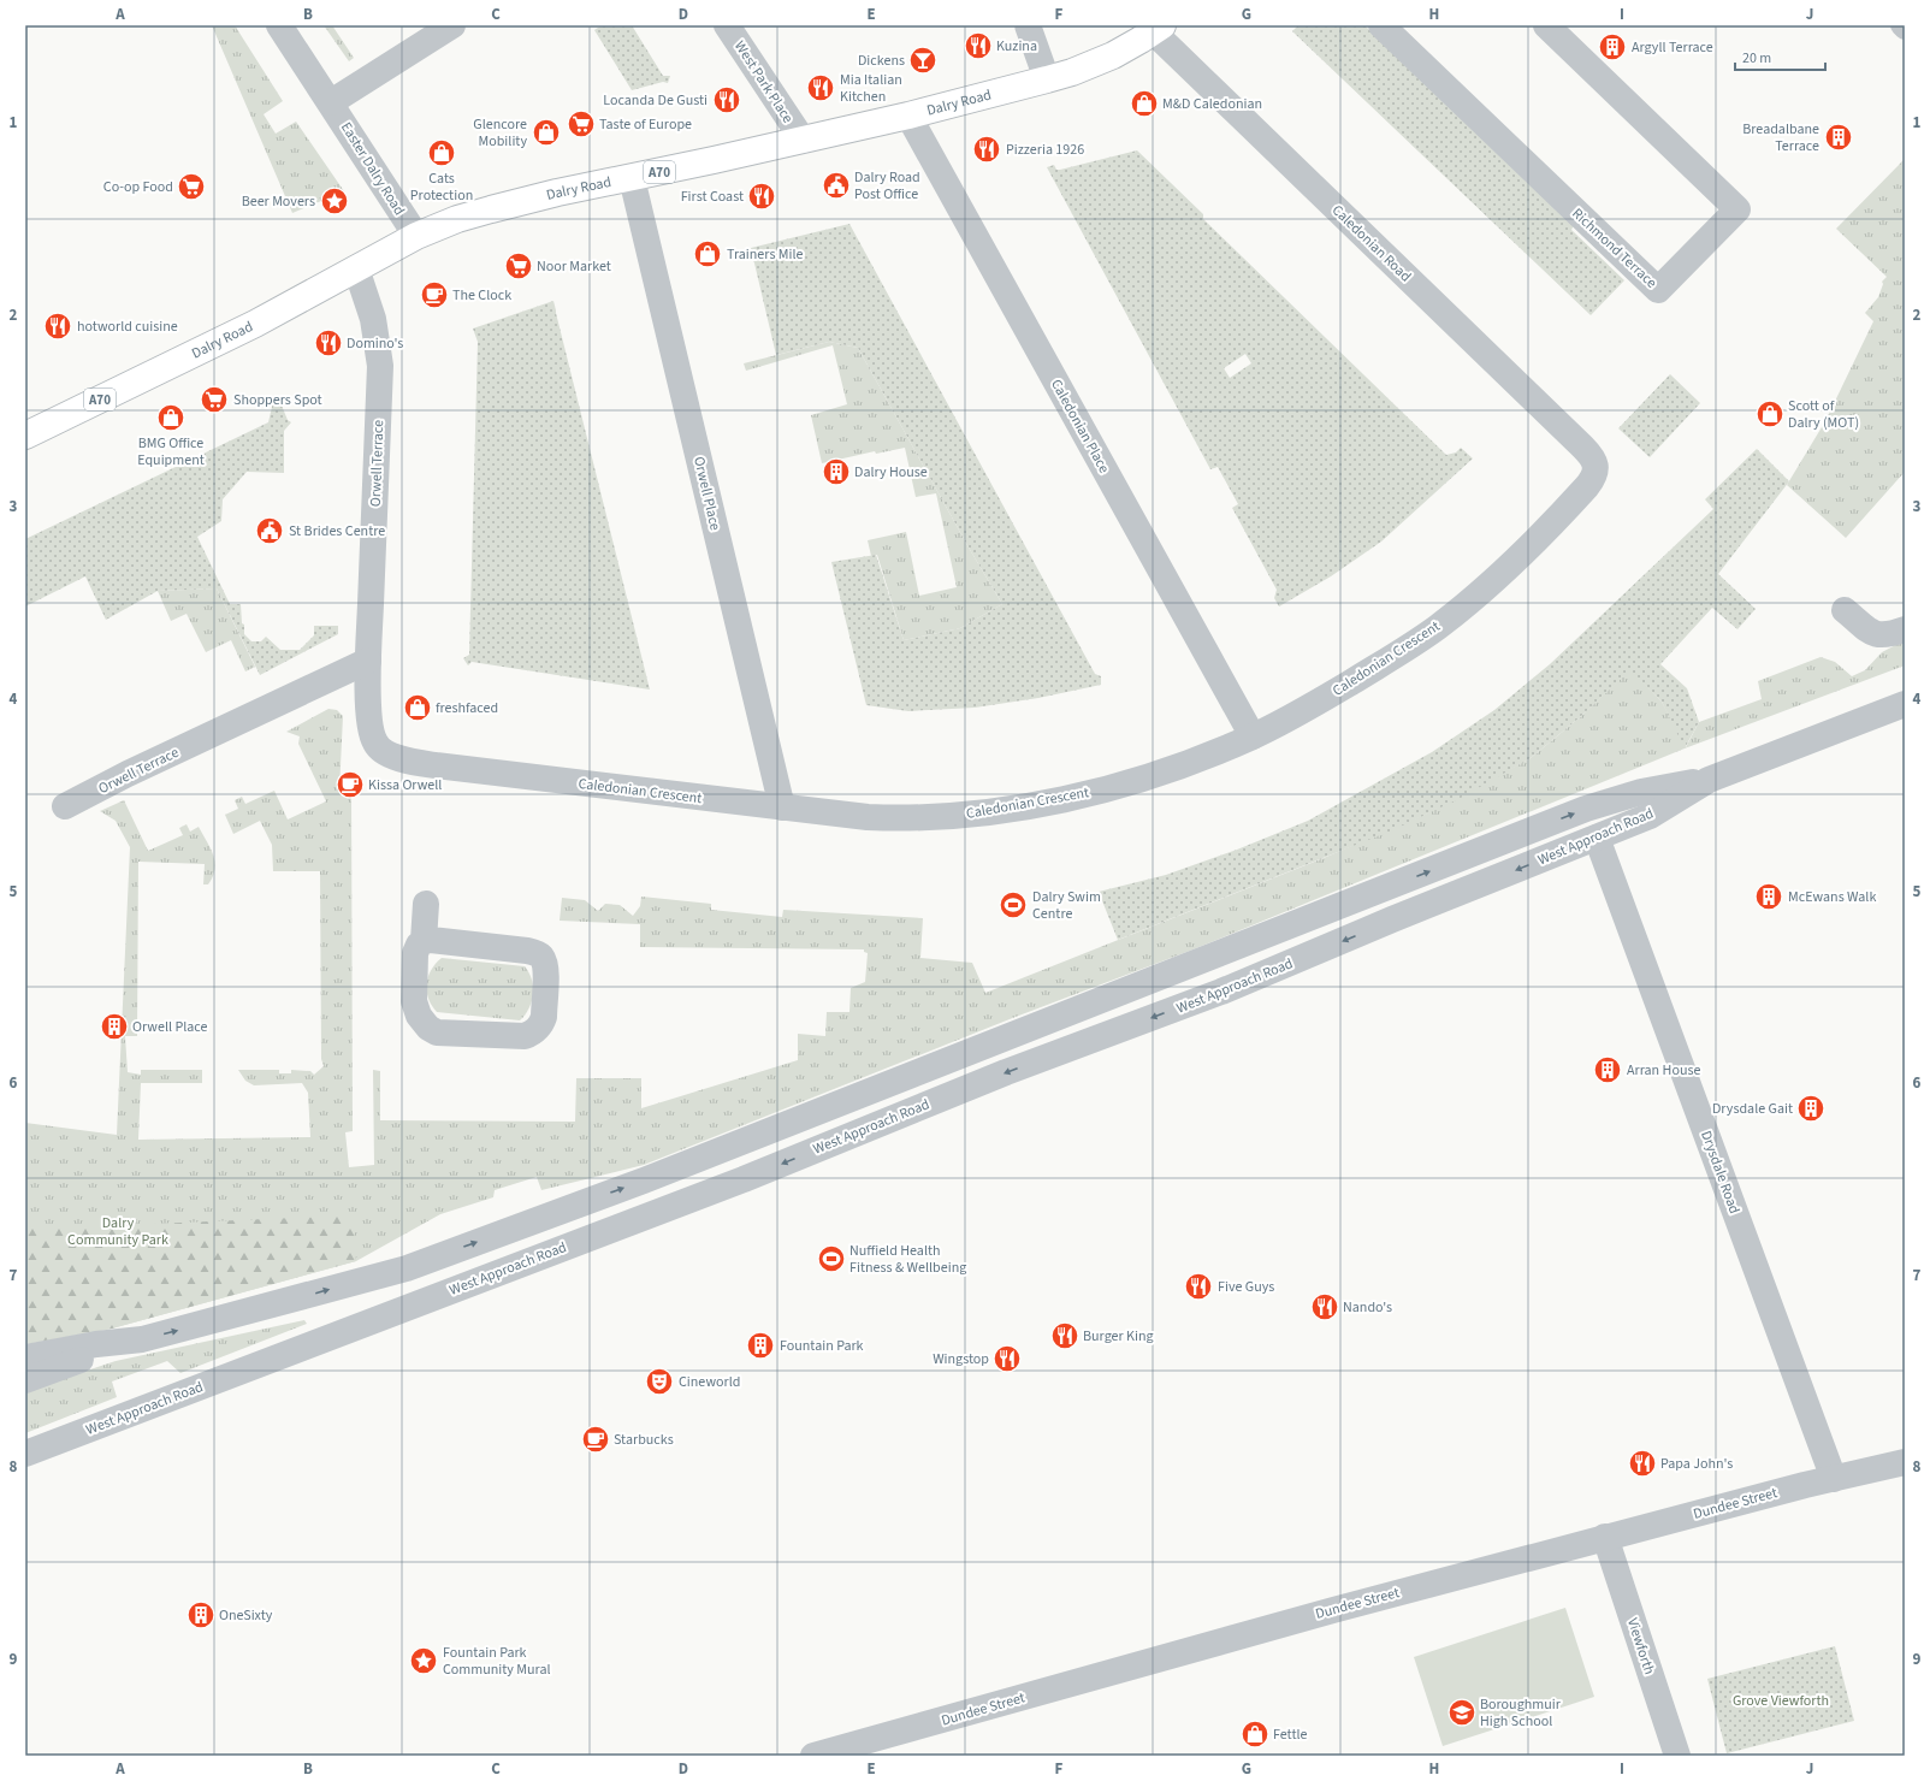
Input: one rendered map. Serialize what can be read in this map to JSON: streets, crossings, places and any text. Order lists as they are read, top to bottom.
{
  "streets": {
    "main road": ["Dalry Road", "A70"],
    "street": [
      "West Park Place",
      "Easter Dalry Road",
      "Caledonian Road",
      "Richmond Terrace",
      "Caledonian Place",
      "Orwell Terrace",
      "Orwell Place",
      "Caledonian Crescent",
      "West Approach Road",
      "Drysdale Road",
      "Dundee Street",
      "Viewforth"
    ]
  },
  "crossings": [
    ["West Park Place", "Dalry Road"],
    ["Dalry Road", "Easter Dalry Road"],
    ["Dalry Road", "Caledonian Road"],
    ["Dalry Road", "Caledonian Place"],
    ["Dalry Road", "Orwell Terrace"],
    ["Dalry Road", "Orwell Place"],
    ["Caledonian Road", "Caledonian Crescent"],
    ["Caledonian Place", "Caledonian Crescent"],
    ["Orwell Terrace", "Caledonian Crescent"],
    ["Orwell Place", "Caledonian Crescent"],
    ["West Approach Road", "Drysdale Road"],
    ["Drysdale Road", "Dundee Street"],
    ["Dundee Street", "Viewforth"]
  ],
  "parks": ["Dalry Community Park", "Grove Viewforth"],
  "places": {
    "restaurant": [
      "Kuzina",
      "Mia Italian Kitchen",
      "Locanda De Gusti",
      "Pizzeria 1926",
      "First Coast",
      "hotworld cuisine",
      "Domino's",
      "Five Guys",
      "Nando's",
      "Burger King",
      "Wingstop",
      "Papa John's"
    ],
    "building": [
      "Argyll Terrace",
      "Breadalbane Terrace",
      "Dalry House",
      "McEwans Walk",
      "Orwell Place",
      "Arran House",
      "Drysdale Gait",
      "Fountain Park",
      "OneSixty"
    ],
    "bar": ["Dickens"],
    "shop": [
      "M&D Caledonian",
      "Glencore Mobility",
      "Cats Protection",
      "Trainers Mile",
      "Scott of Dalry (MOT)",
      "BMG Office Equipment",
      "freshfaced",
      "Fettle"
    ],
    "supermarket": [
      "Taste of Europe",
      "Co-op Food",
      "Noor Market",
      "Shoppers Spot"
    ],
    "public building": ["Dalry Road Post Office", "St Brides Centre"],
    "place": ["Beer Movers", "Fountain Park Community Mural"],
    "cafe": ["The Clock", "Kissa Orwell", "Starbucks"],
    "sports": ["Dalry Swim Centre", "Nuffield Health Fitness & Wellbeing"],
    "theatre": ["Cineworld"],
    "school or university": ["Boroughmuir High School"]
  },
  "scale_bar": "20 m",
  "grid": {
    "columns": [
      "A",
      "B",
      "C",
      "D",
      "E",
      "F",
      "G",
      "H",
      "I",
      "J"
    ],
    "rows": [
      "1",
      "2",
      "3",
      "4",
      "5",
      "6",
      "7",
      "8",
      "9"
    ]
  }
}
